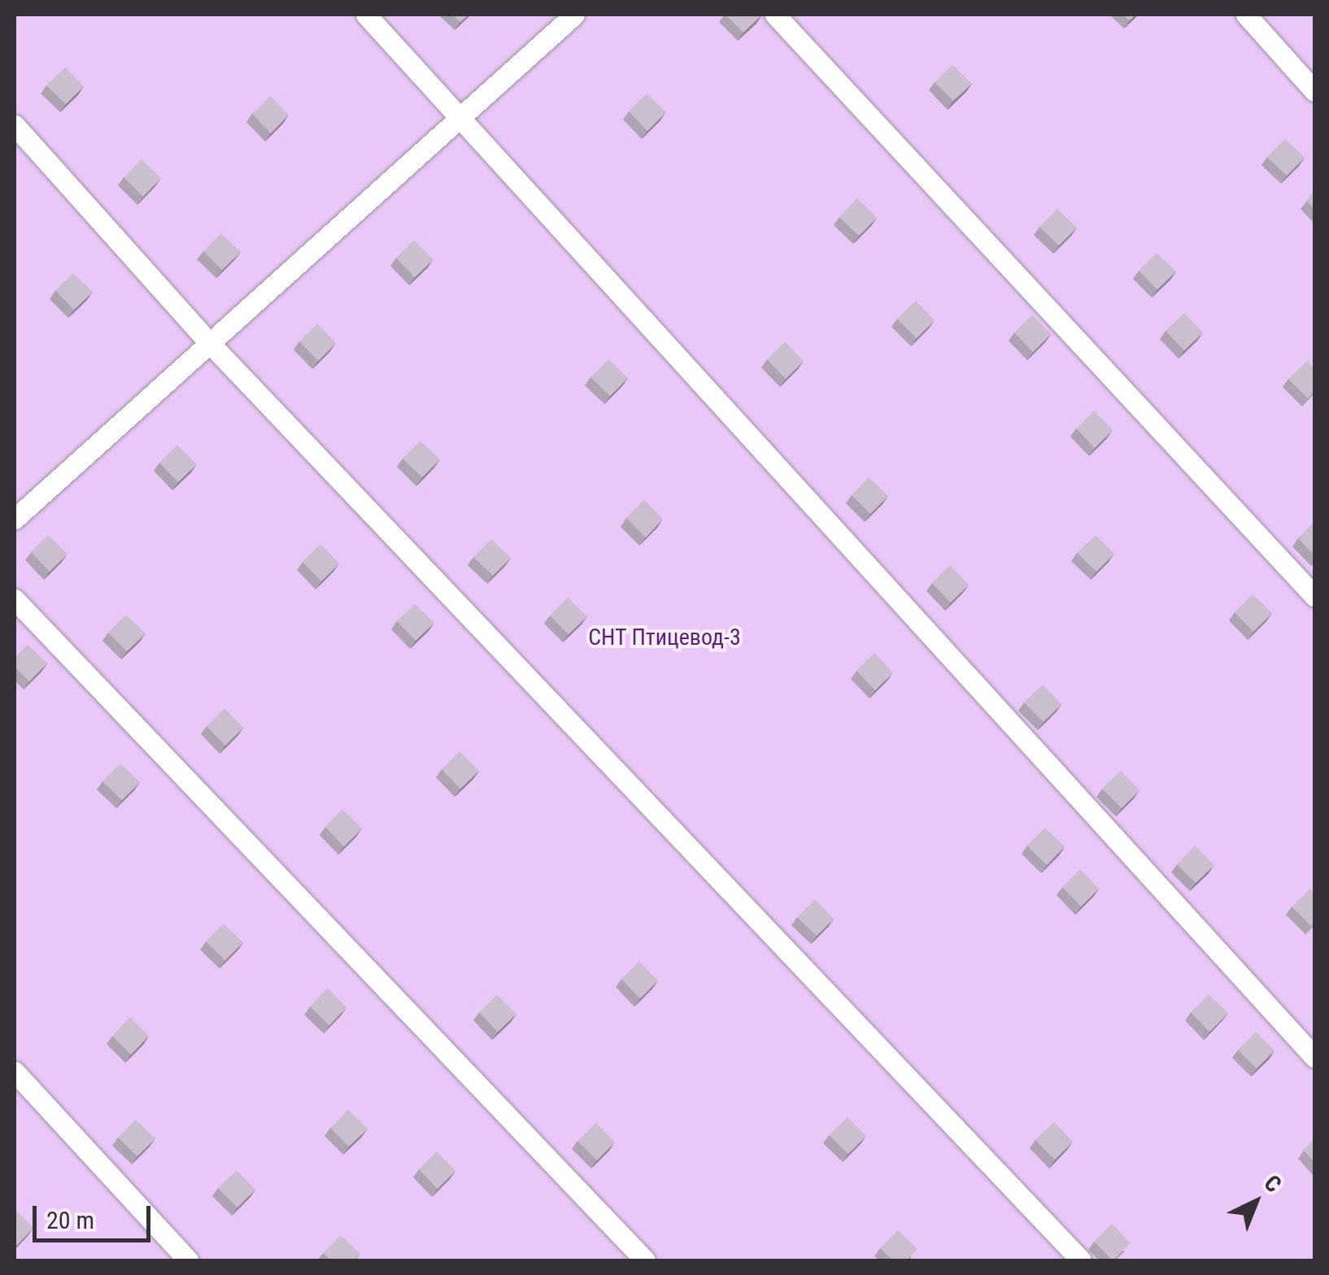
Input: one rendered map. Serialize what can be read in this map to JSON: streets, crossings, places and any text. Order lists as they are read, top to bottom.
{
  "parks": ["СНТ Птицевод-3"],
  "scale_bar": "20 m",
  "north": "top right"
}
